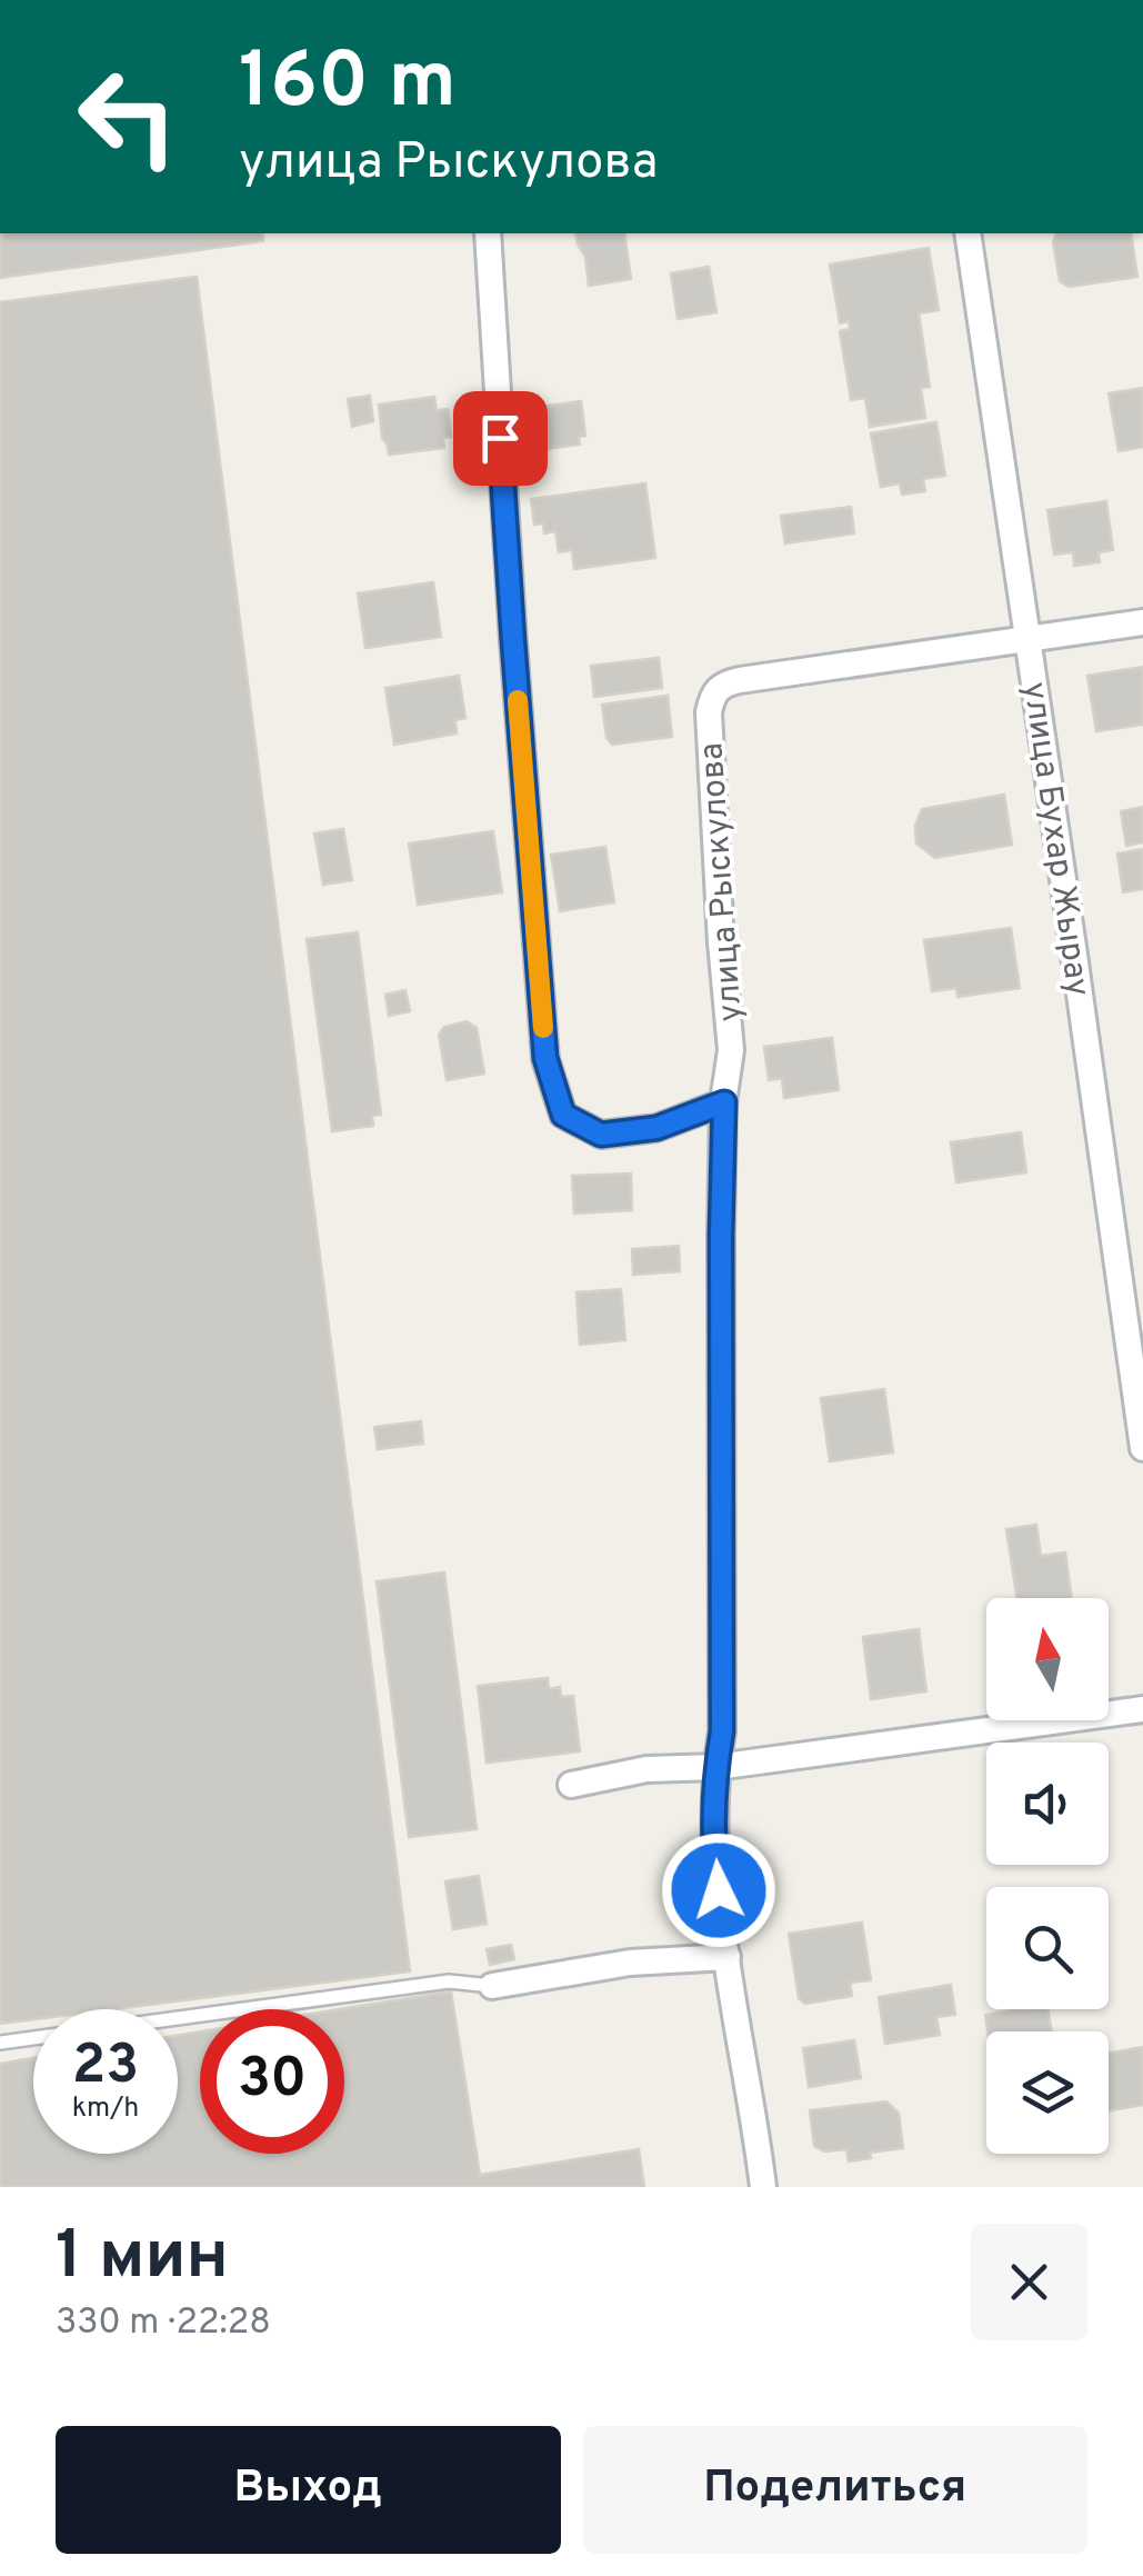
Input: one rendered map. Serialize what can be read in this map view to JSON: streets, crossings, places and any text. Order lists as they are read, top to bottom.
{
  "streets": {
    "street": ["улица Бухар Жырау", "улица Рыскулова"]
  },
  "crossings": [
    ["улица Бухар Жырау", "улица Рыскулова"]
  ],
  "north": "top",
  "page": {
    "turn": ["160 m", "улица Рыскулова"],
    "speed": "23 km/h",
    "limit": "30",
    "heading": ["1 мин", "330 m · 22:28"],
    "buttons": ["Выход", "Поделиться"]
  }
}
